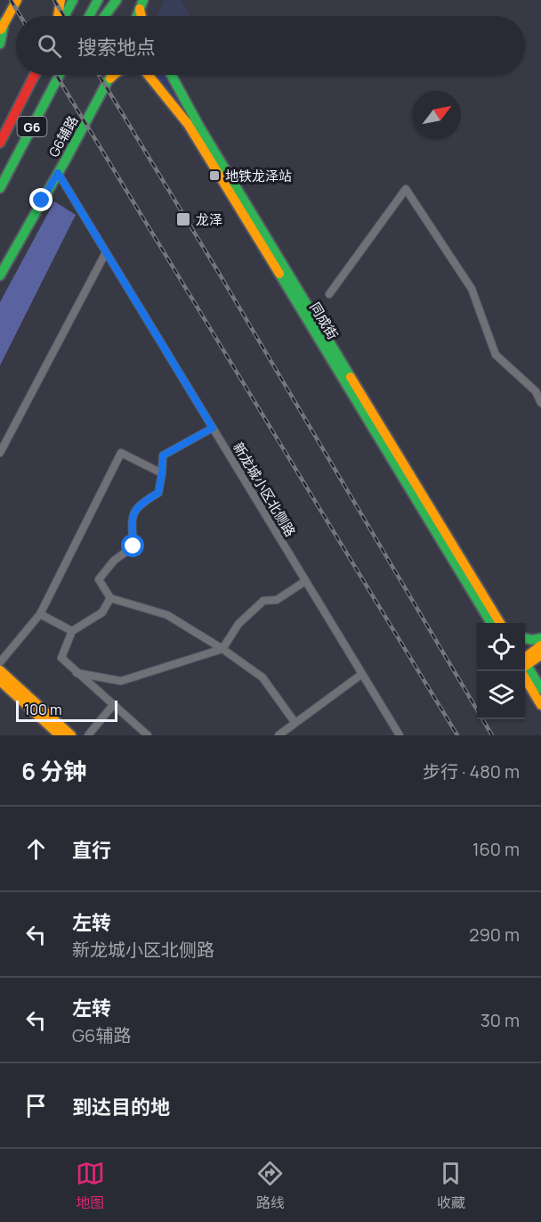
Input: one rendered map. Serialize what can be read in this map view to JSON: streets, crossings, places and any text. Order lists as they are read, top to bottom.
{
  "streets": {
    "main road": ["G6", "G6辅路", "同成街"],
    "street": ["新龙城小区北侧路"]
  },
  "crossings": [
    ["G6辅路", "同成街"],
    ["G6辅路", "新龙城小区北侧路"]
  ],
  "places": {
    "transit": ["地铁龙泽站", "龙泽"]
  },
  "scale_bar": "100 m",
  "north": "top right",
  "page": {
    "search": "搜索地点",
    "scale": "100 m",
    "heading": ["6 分钟", "步行 · 480 m"],
    "list": [
      ["直行", "160 m"],
      ["左转", "新龙城小区北侧路", "290 m"],
      ["左转", "G6辅路", "30 m"],
      "到达目的地"
    ],
    "nav": ["地图", "路线", "收藏"]
  }
}
